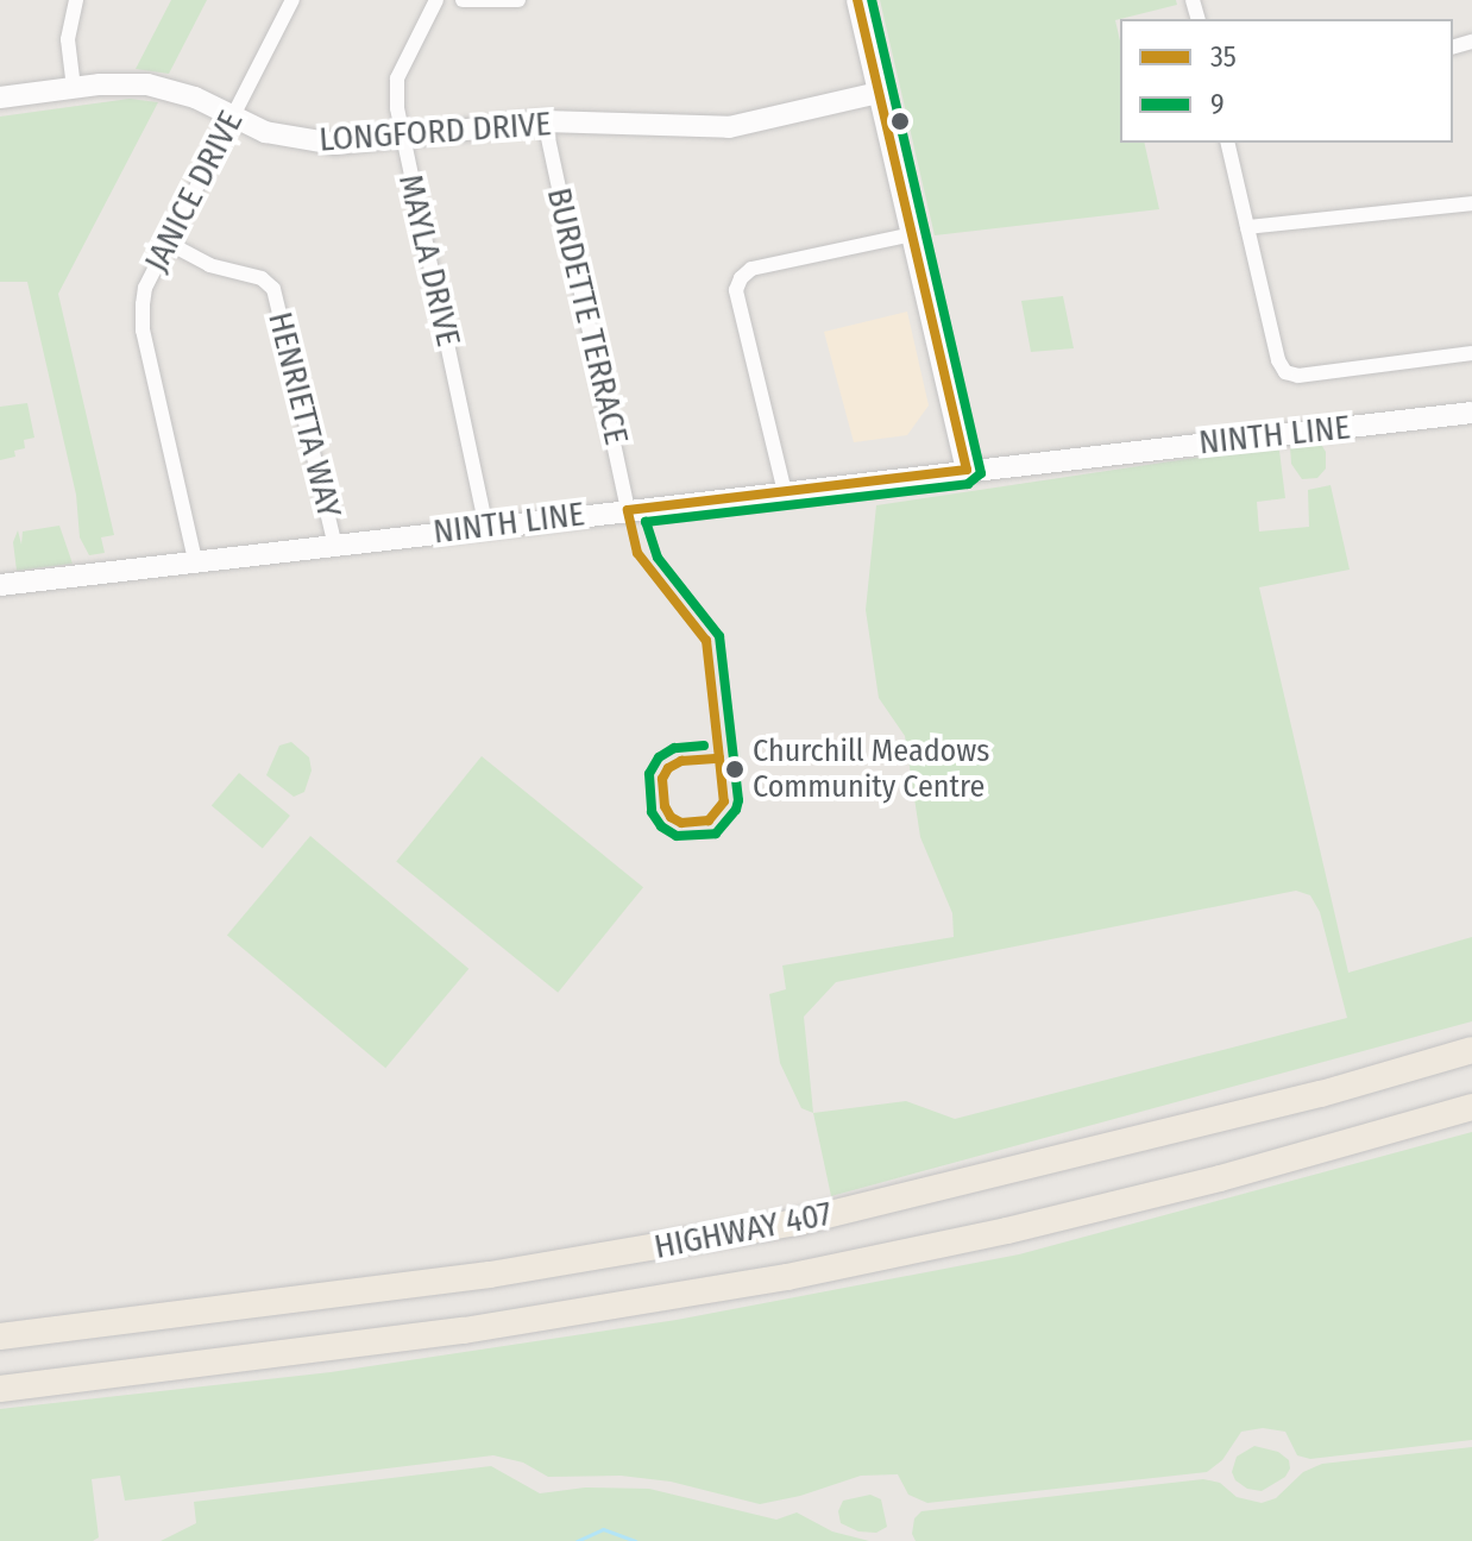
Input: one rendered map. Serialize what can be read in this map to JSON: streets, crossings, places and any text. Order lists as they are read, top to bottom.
{
  "streets": {
    "highway": ["HIGHWAY 407"],
    "main road": ["LONGFORD DRIVE", "NINTH LINE"],
    "street": [
      "JANICE DRIVE",
      "MAYLA DRIVE",
      "BURDETTE TERRACE",
      "HENRIETTA WAY"
    ]
  },
  "crossings": [
    ["LONGFORD DRIVE", "JANICE DRIVE"],
    ["LONGFORD DRIVE", "MAYLA DRIVE"],
    ["LONGFORD DRIVE", "BURDETTE TERRACE"],
    ["JANICE DRIVE", "HENRIETTA WAY"],
    ["JANICE DRIVE", "NINTH LINE"],
    ["MAYLA DRIVE", "NINTH LINE"],
    ["BURDETTE TERRACE", "NINTH LINE"],
    ["HENRIETTA WAY", "NINTH LINE"]
  ],
  "places": ["Churchill Meadows Community Centre"],
  "lines": ["transit line 35", "transit line 9"],
  "legend": ["35", "9"]
}
